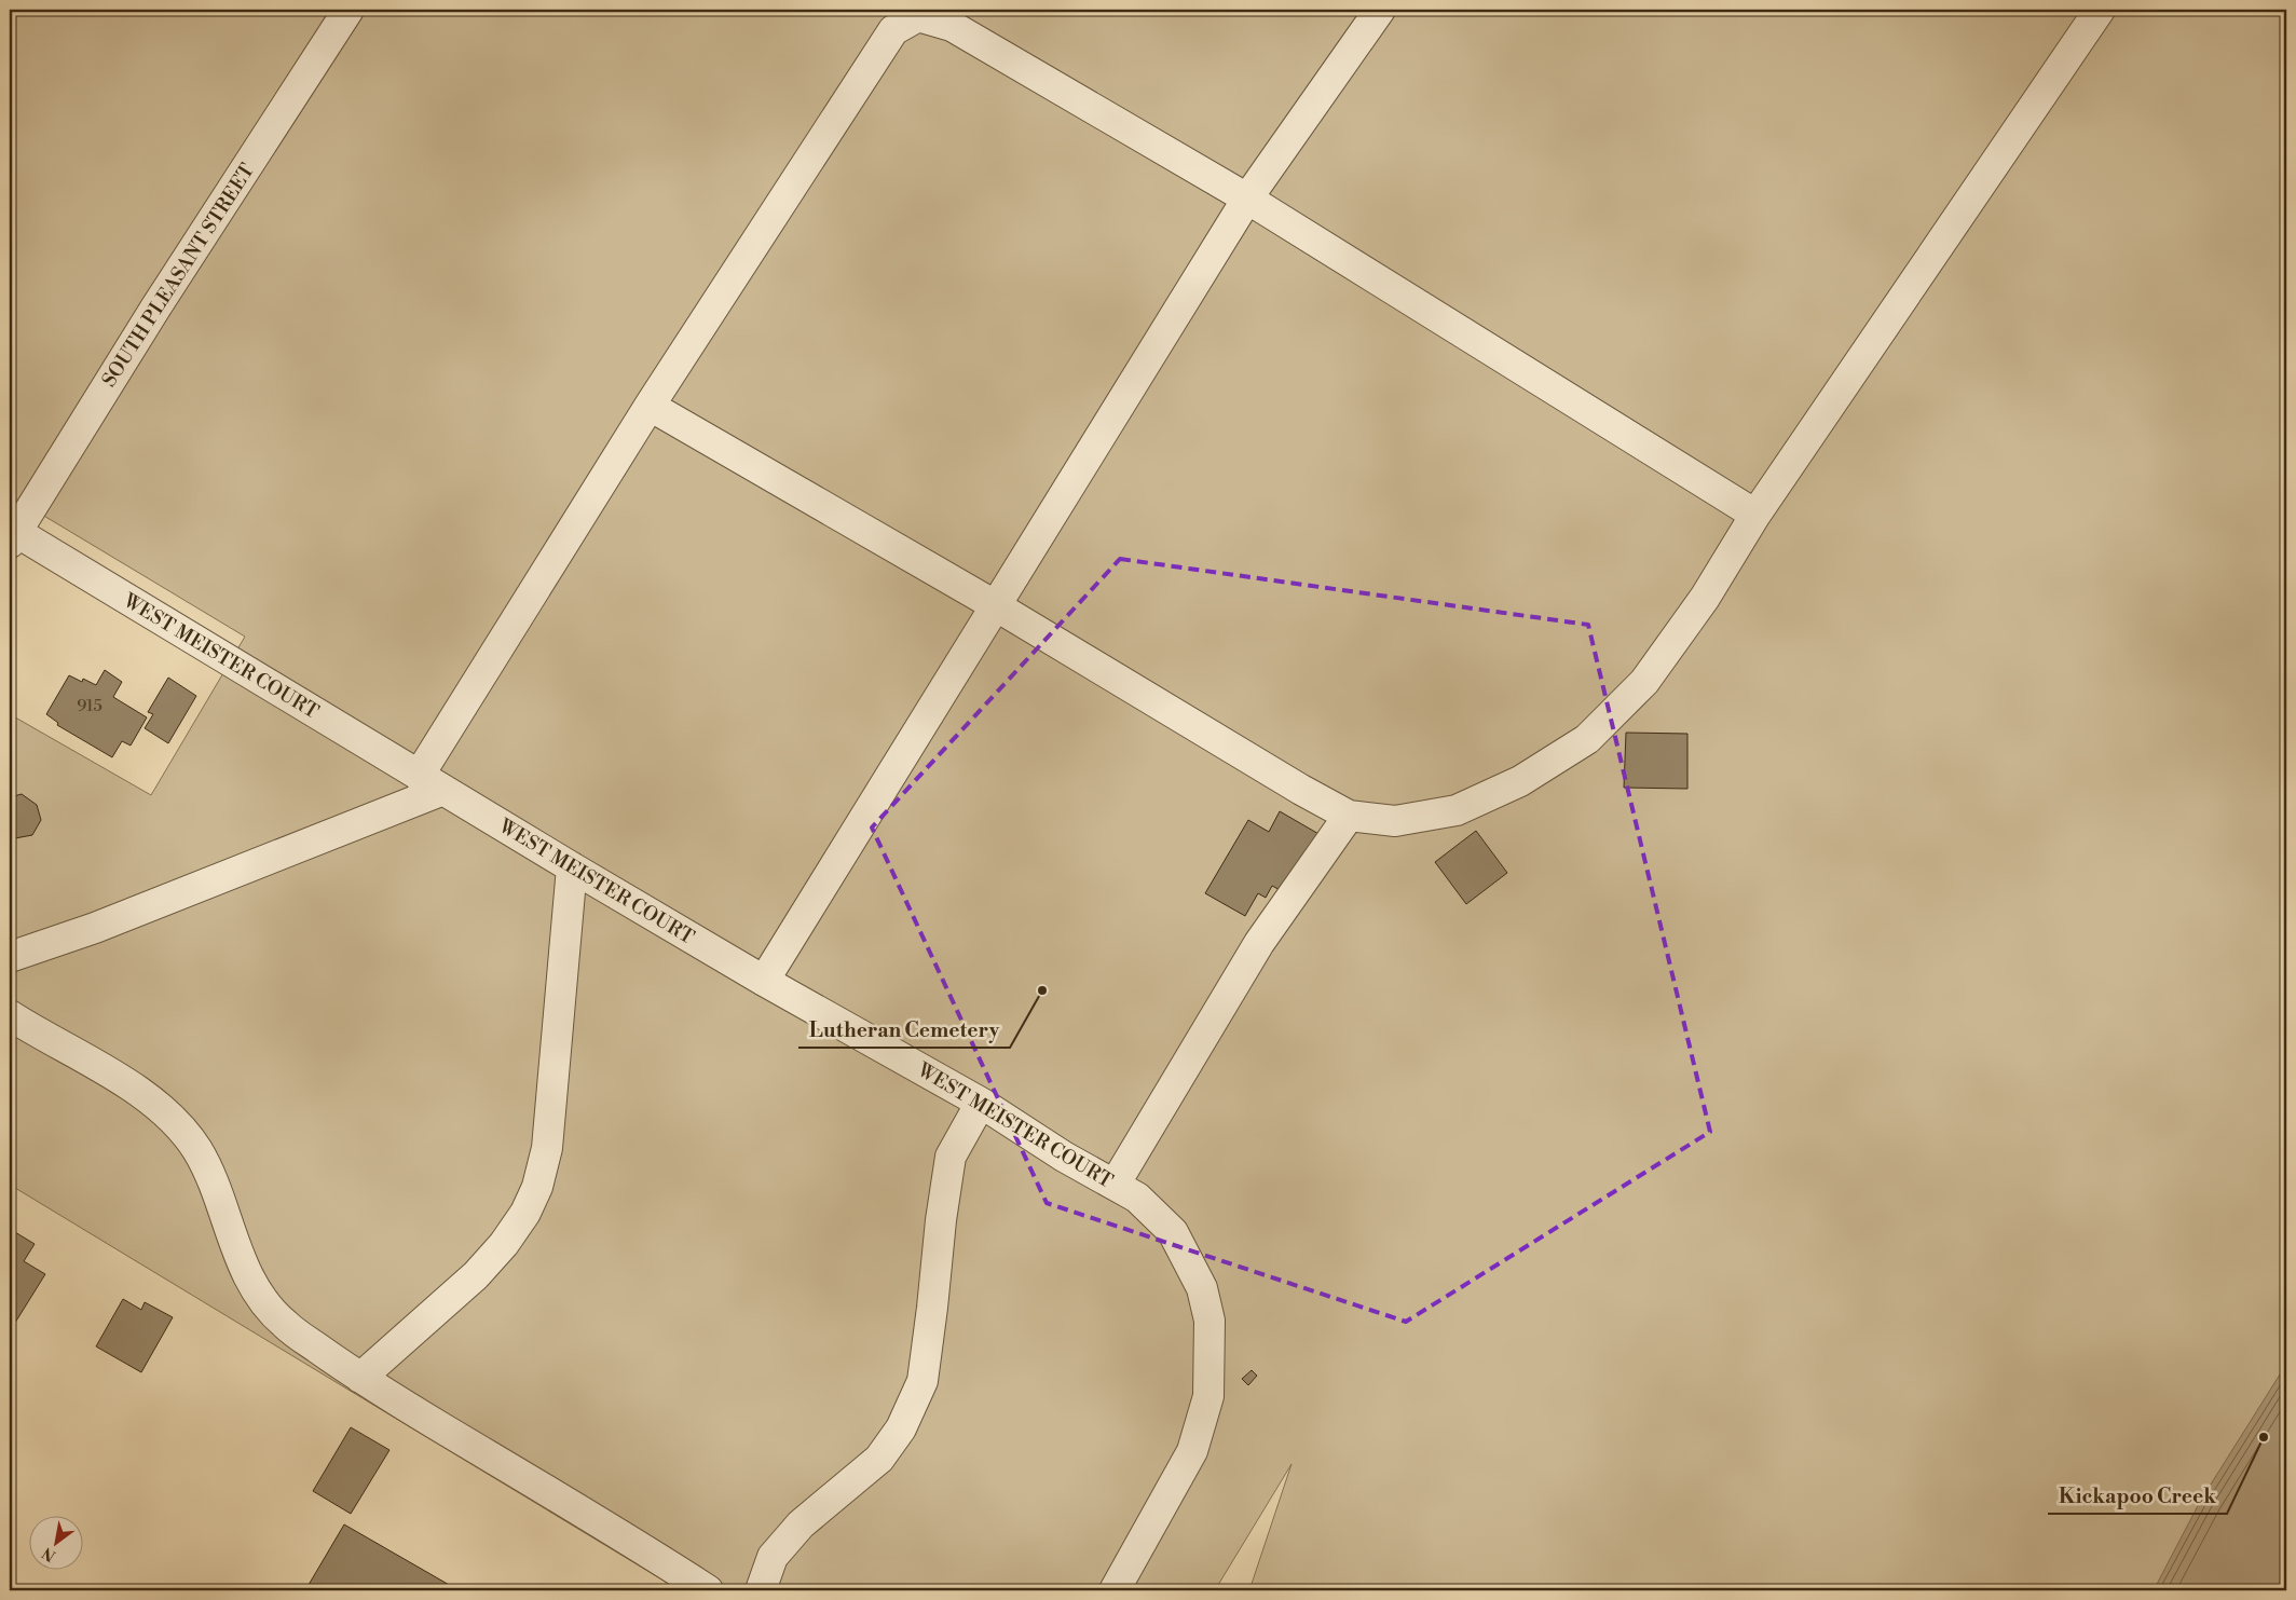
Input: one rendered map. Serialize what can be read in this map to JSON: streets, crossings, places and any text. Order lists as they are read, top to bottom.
{
  "streets": {
    "street": ["SOUTH PLEASANT STREET", "WEST MEISTER COURT"]
  },
  "crossings": [
    ["SOUTH PLEASANT STREET", "WEST MEISTER COURT"]
  ],
  "places": ["Lutheran Cemetery", "Kickapoo Creek"],
  "house_numbers": ["915"],
  "north": "bottom left"
}
